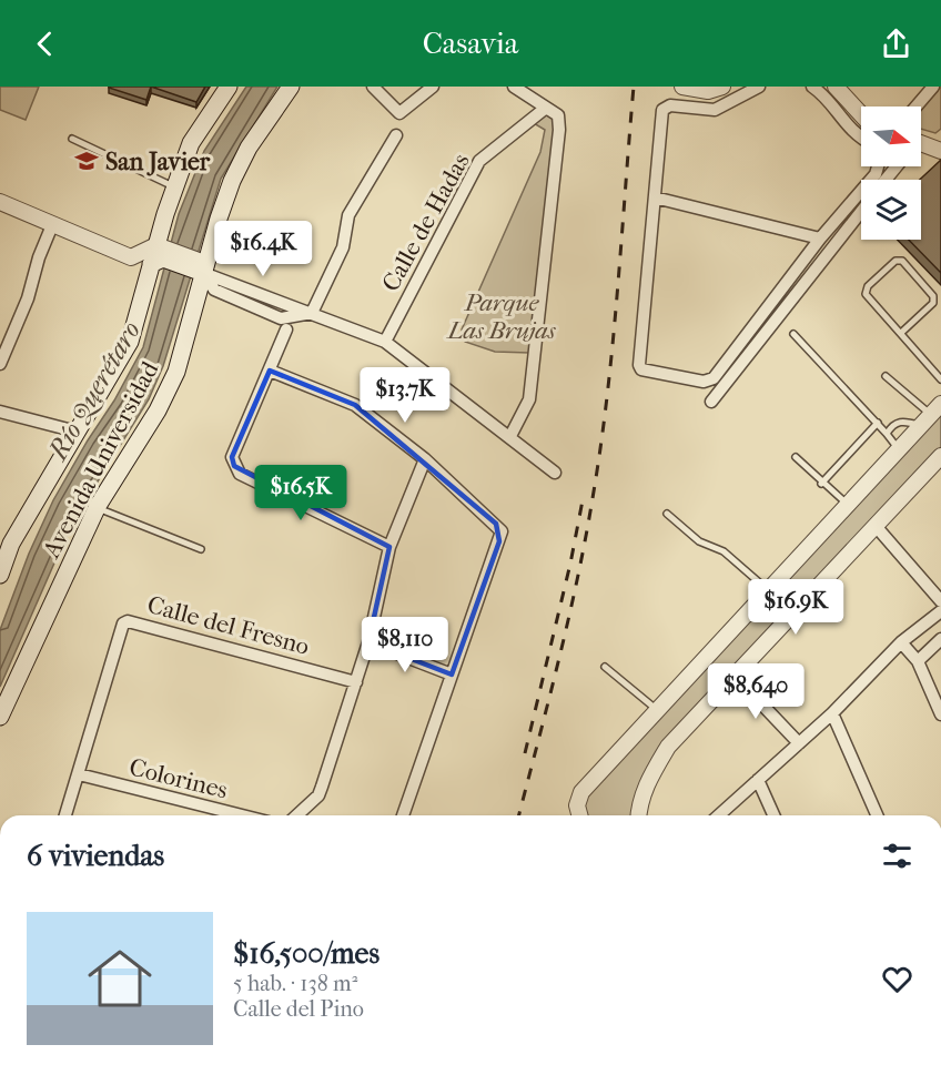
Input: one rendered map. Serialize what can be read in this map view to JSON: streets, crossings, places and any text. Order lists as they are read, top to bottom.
{
  "streets": {
    "main road": ["Avenida Universidad"],
    "street": ["Calle de Hadas", "Calle del Fresno", "Colorines"]
  },
  "crossings": [
    ["Calle del Fresno", "Colorines"]
  ],
  "water": ["Río Querétaro"],
  "parks": ["Parque Las Brujas"],
  "places": {
    "school or university": ["San Javier"]
  },
  "north": "right",
  "page": {
    "header": "Casavia",
    "price": [
      "$16.4K",
      "$13.7K",
      "$16.5K",
      "$16.9K",
      "$8,110",
      "$8,640"
    ],
    "heading": "6 viviendas",
    "list": [
      {
        "name": "$16,500/mes",
        "note": "5 hab. · 138 m² · Calle del Pino"
      }
    ]
  }
}
